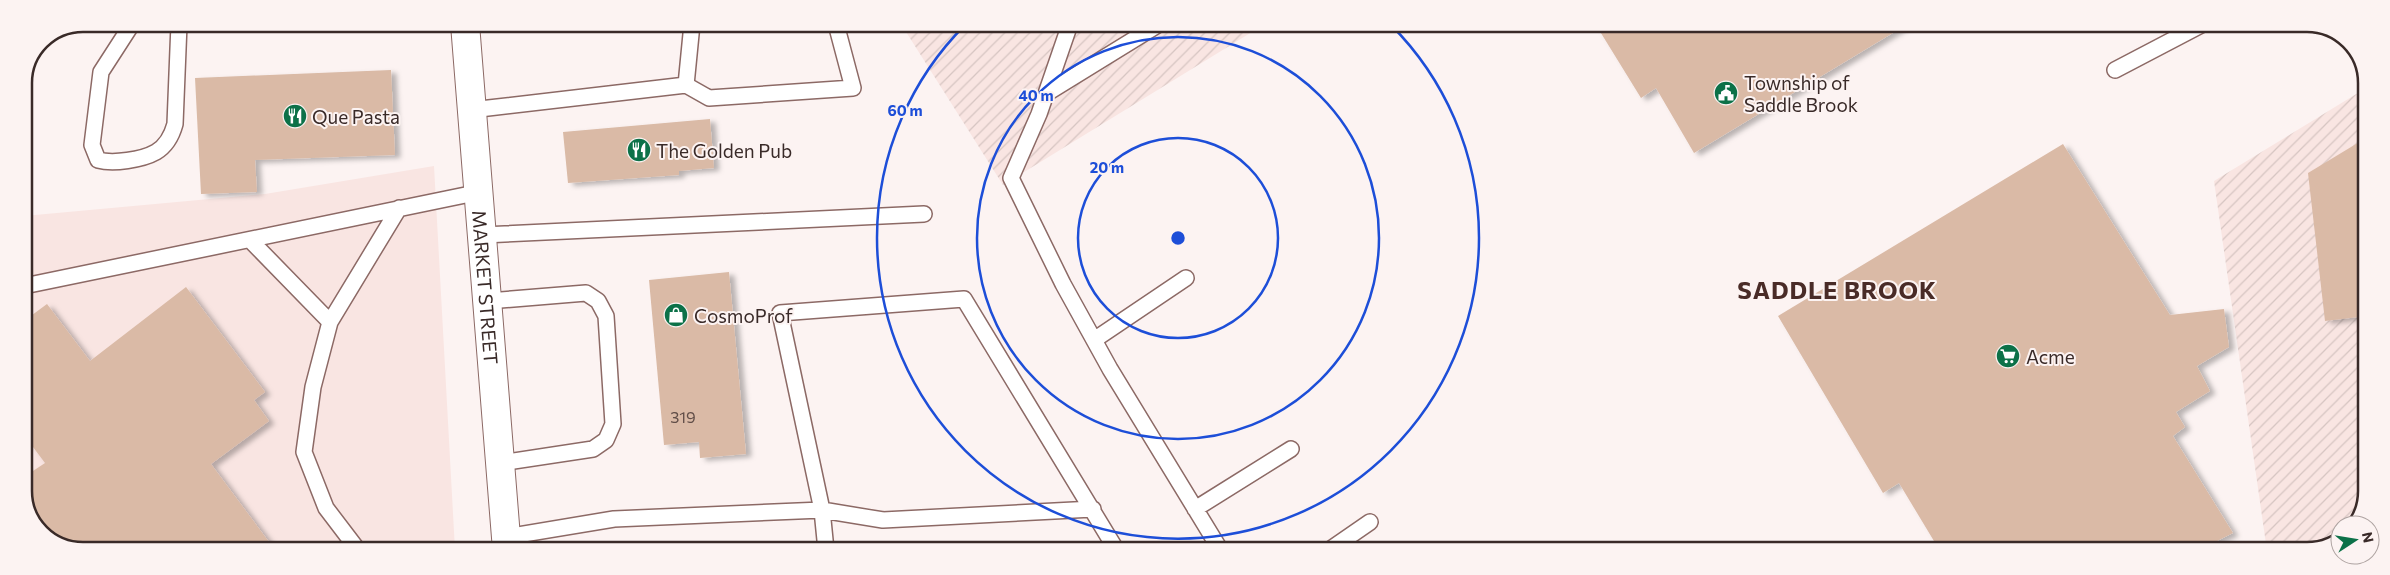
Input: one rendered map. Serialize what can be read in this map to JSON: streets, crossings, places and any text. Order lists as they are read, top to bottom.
{
  "streets": {
    "main road": ["MARKET STREET"]
  },
  "districts": ["SADDLE BROOK"],
  "places": {
    "public building": ["Township of Saddle Brook"],
    "restaurant": ["Que Pasta", "The Golden Pub"],
    "shop": ["CosmoProf"],
    "supermarket": ["Acme"]
  },
  "house_numbers": ["319"],
  "north": "right",
  "rings": ["40 m", "60 m", "20 m"]
}
